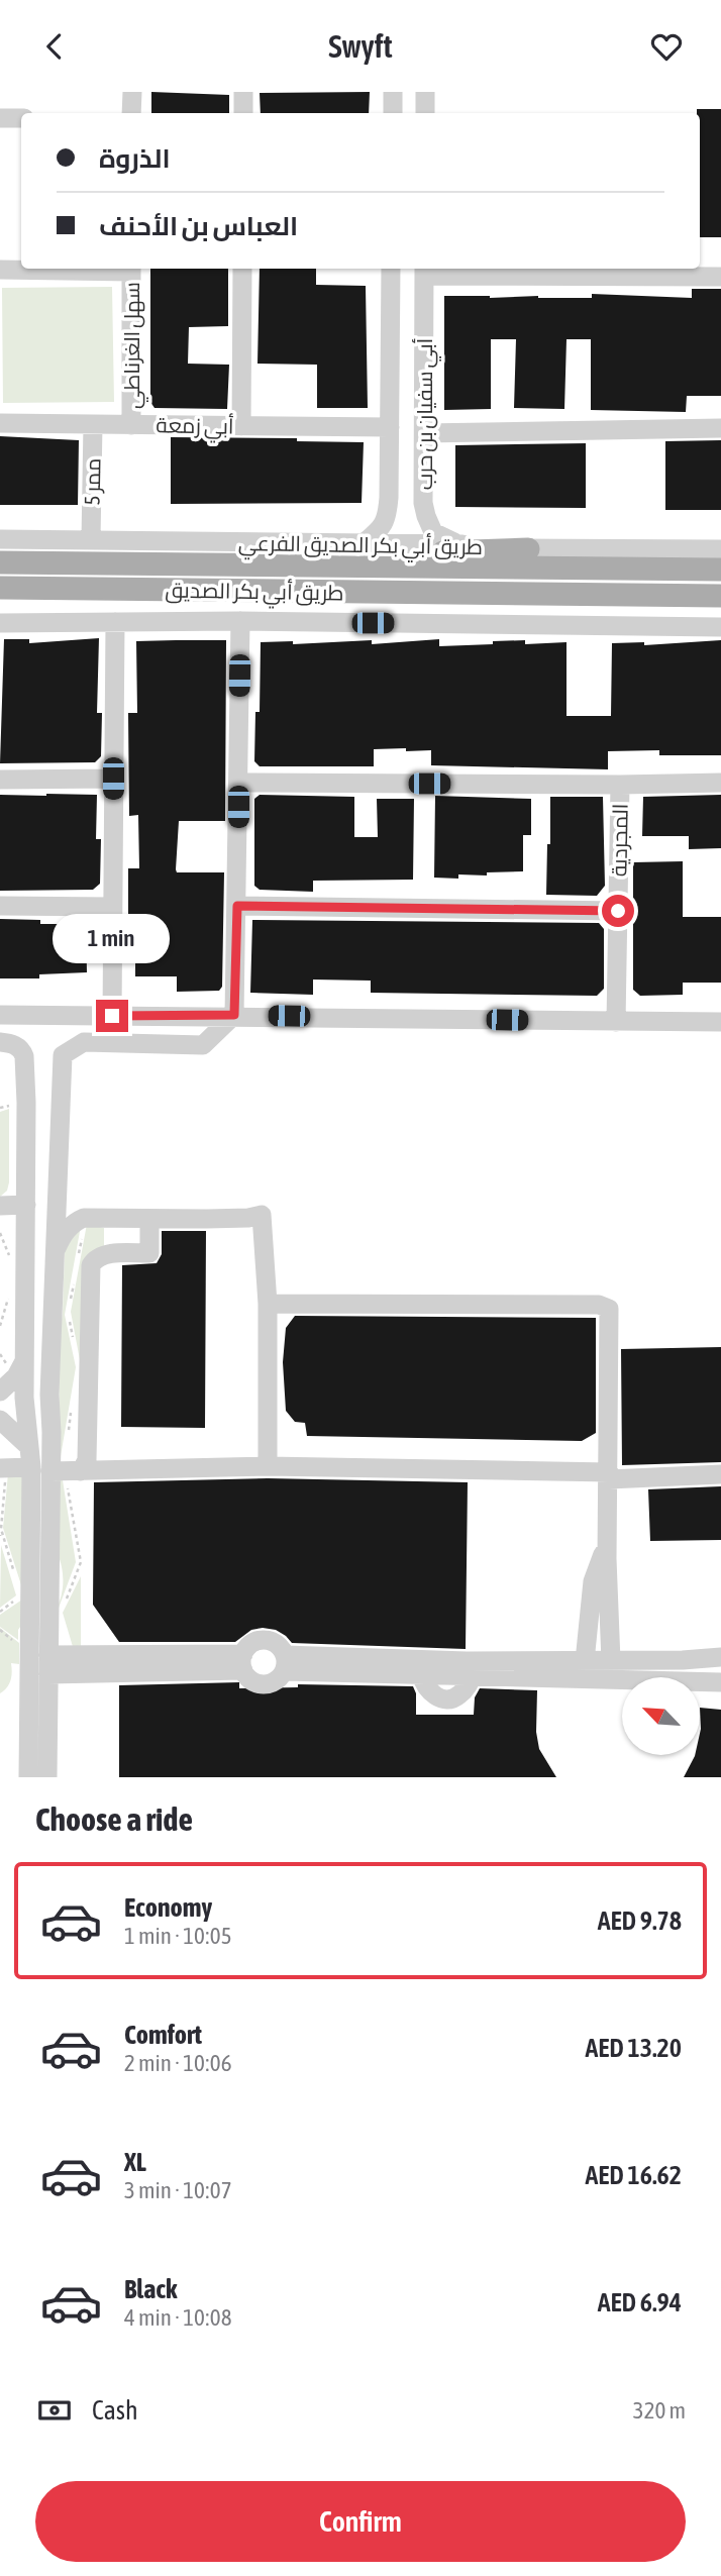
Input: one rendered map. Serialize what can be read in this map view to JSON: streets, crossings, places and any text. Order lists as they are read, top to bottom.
{
  "streets": {
    "main road": ["طريق أبي بكر الصديق"],
    "street": [
      "سهل الغرناطي",
      "أبي سفيان بن حرب",
      "أبي زمعة",
      "ممر 5",
      "طريق أبي بكر الصديق الفرعي",
      "المجردية"
    ]
  },
  "crossings": [
    ["سهل الغرناطي", "أبي زمعة"],
    ["أبي سفيان بن حرب", "أبي زمعة"],
    ["أبي سفيان بن حرب", "طريق أبي بكر الصديق الفرعي"],
    ["أبي زمعة", "ممر 5"],
    ["ممر 5", "طريق أبي بكر الصديق الفرعي"],
    ["طريق أبي بكر الصديق الفرعي", "طريق أبي بكر الصديق"]
  ],
  "north": "top left",
  "page": {
    "header": "Swyft",
    "banner": ["الذروة", "العباس بن الأحنف"],
    "bubble": "1 min",
    "heading": "Choose a ride",
    "list": [
      {
        "name": "Economy",
        "note": "1 min · 10:05",
        "value": "AED 9.78"
      },
      {
        "name": "Comfort",
        "note": "2 min · 10:06",
        "value": "AED 13.20"
      },
      {
        "name": "XL",
        "note": "3 min · 10:07",
        "value": "AED 16.62"
      },
      {
        "name": "Black",
        "note": "4 min · 10:08",
        "value": "AED 6.94"
      }
    ],
    "pay": ["Cash", "320 m"],
    "buttons": "Confirm"
  }
}
